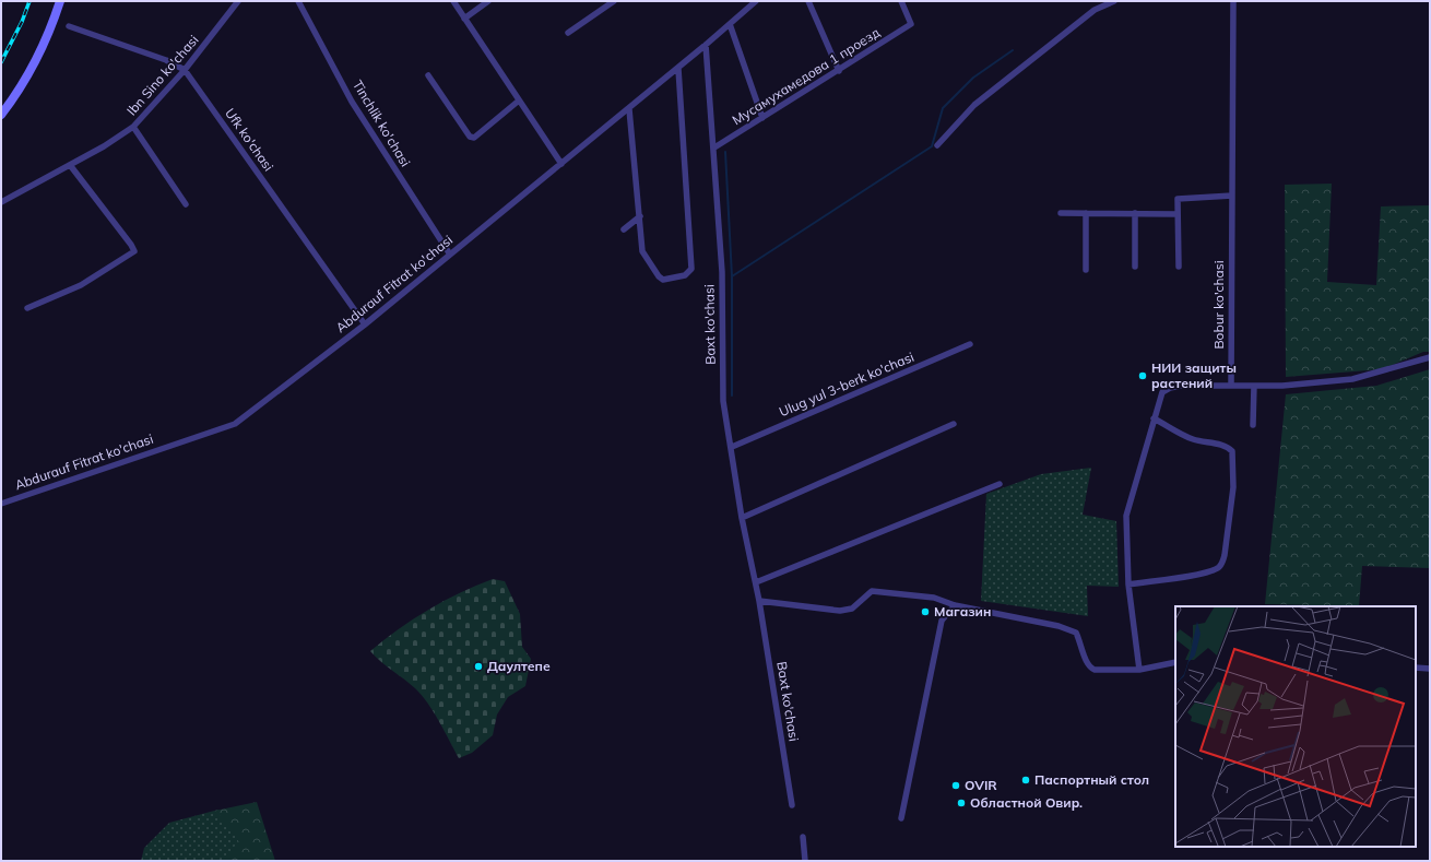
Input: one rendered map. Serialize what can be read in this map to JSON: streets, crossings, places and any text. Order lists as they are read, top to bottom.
{
  "streets": {
    "street": [
      "Ibn Sino ko'chasi",
      "Мусамухамедова 1 проезд",
      "Tinchlik ko'chasi",
      "Ufk ko'chasi",
      "Abdurauf Fitrat ko'chasi",
      "Bobur ko'chasi",
      "Baxt ko'chasi",
      "Ulug yul 3-berk ko'chasi"
    ]
  },
  "crossings": [
    ["Ibn Sino ko'chasi", "Ufk ko'chasi"],
    ["Мусамухамедова 1 проезд", "Baxt ko'chasi"],
    ["Tinchlik ko'chasi", "Abdurauf Fitrat ko'chasi"],
    ["Ufk ko'chasi", "Abdurauf Fitrat ko'chasi"],
    ["Abdurauf Fitrat ko'chasi", "Baxt ko'chasi"],
    ["Baxt ko'chasi", "Ulug yul 3-berk ko'chasi"]
  ],
  "places": [
    "НИИ защиты растений",
    "Магазин",
    "Даултепе",
    "Паспортный стол",
    "OVIR",
    "Областной Овир."
  ]
}
